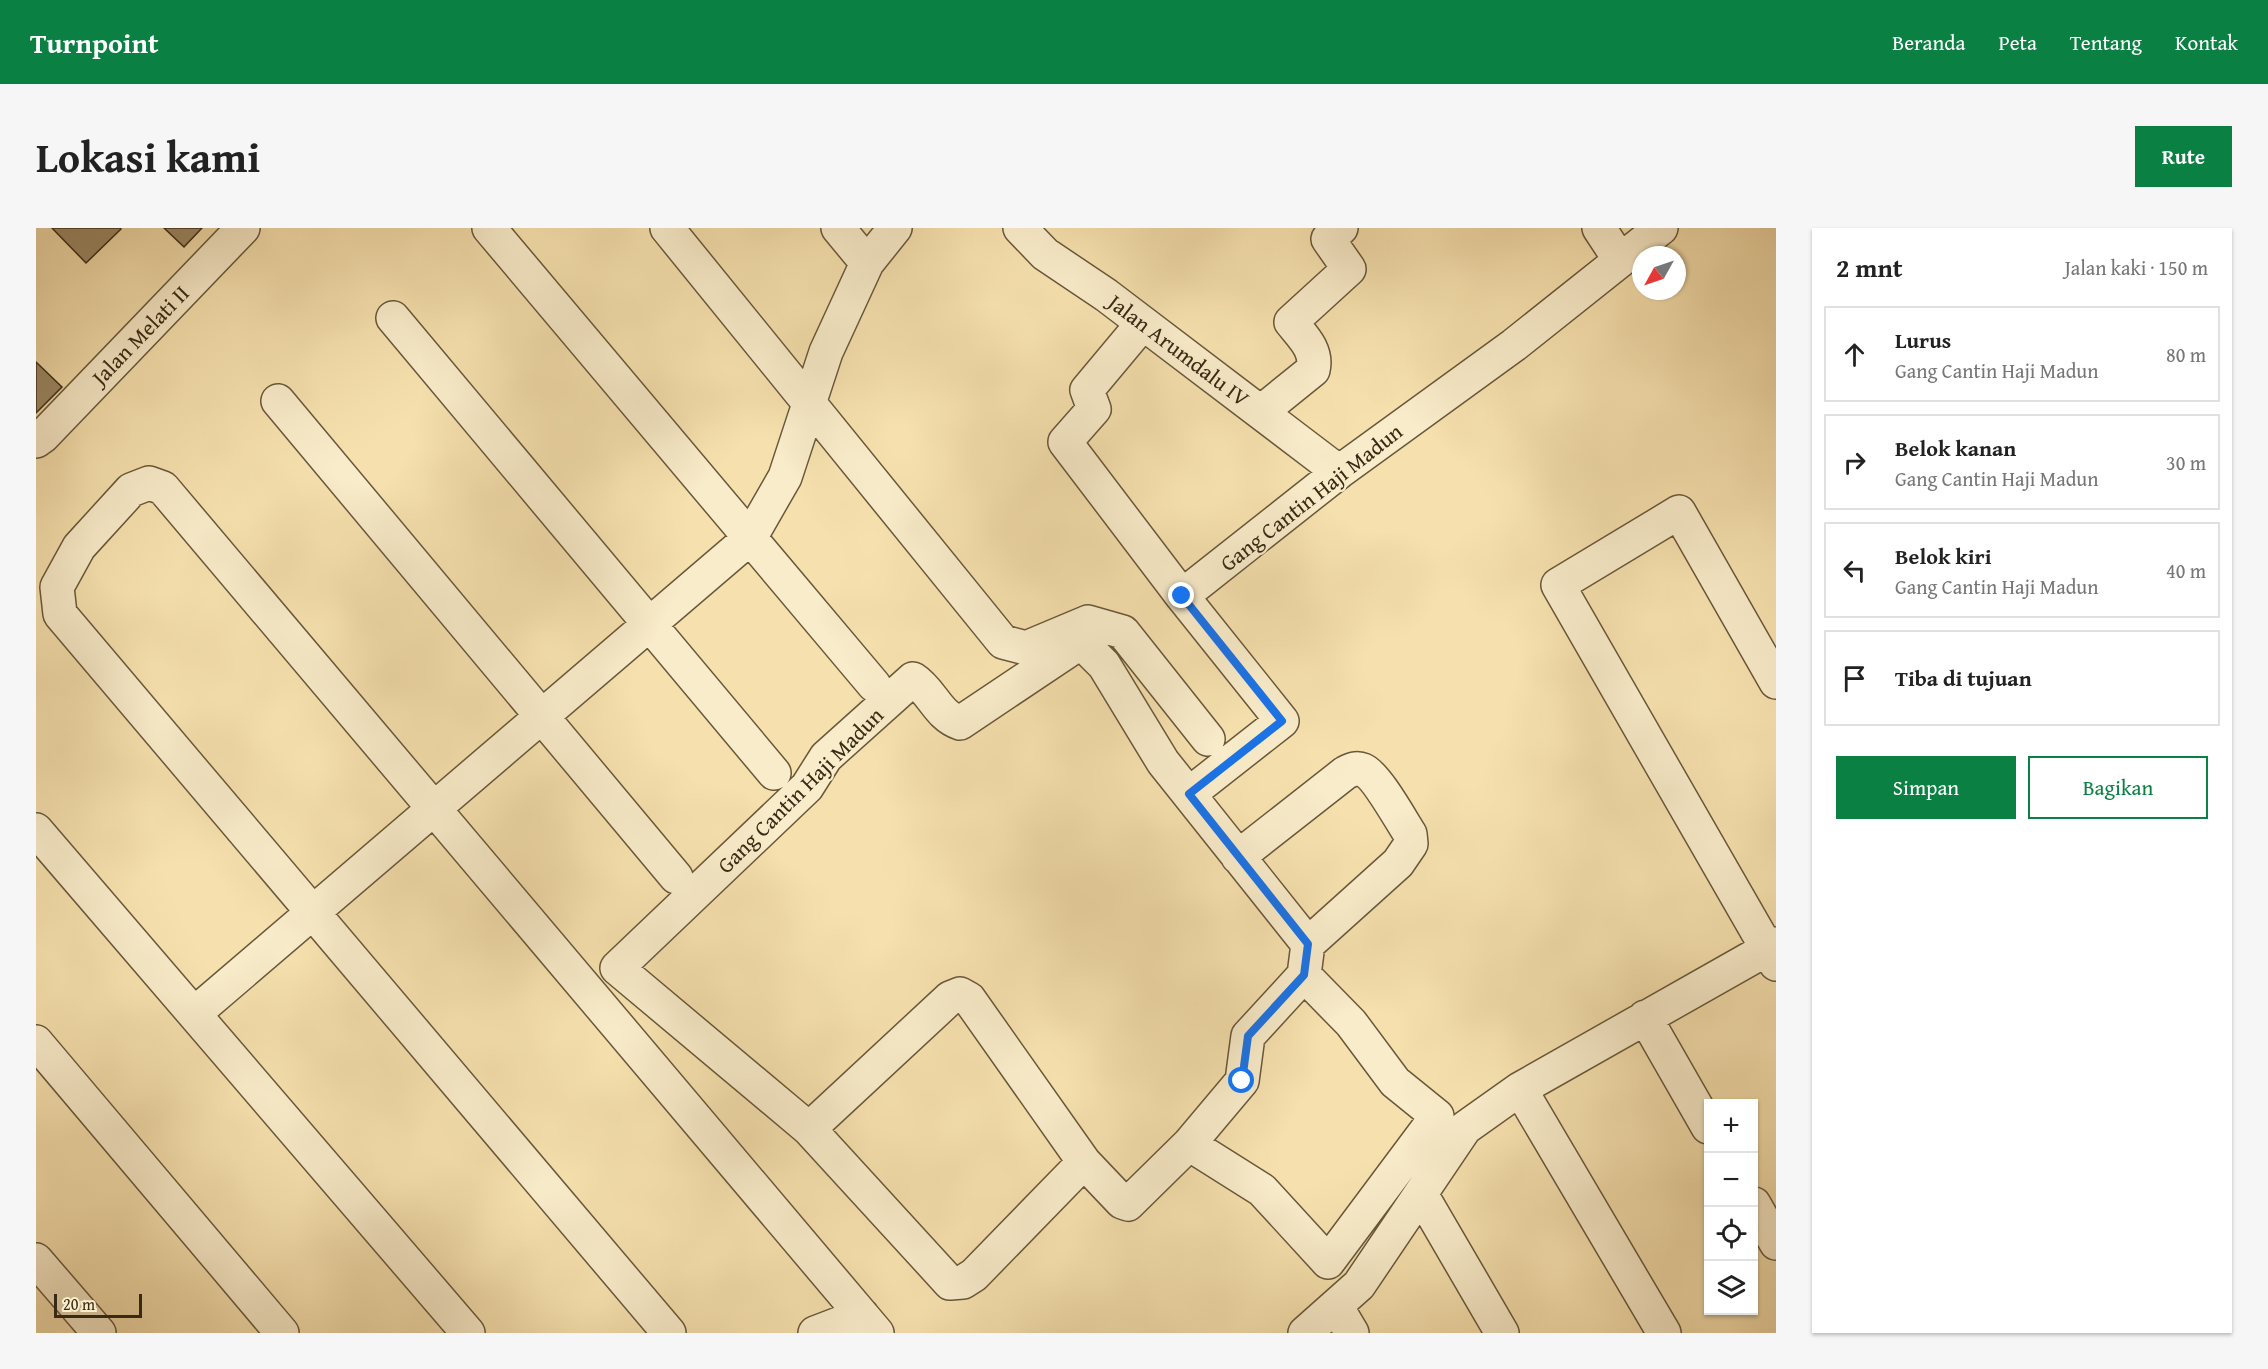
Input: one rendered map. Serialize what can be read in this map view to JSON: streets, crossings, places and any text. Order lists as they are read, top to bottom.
{
  "streets": {
    "street": ["Jalan Melati II", "Jalan Arumdalu IV", "Gang Cantin Haji Madun"]
  },
  "crossings": [
    ["Jalan Arumdalu IV", "Gang Cantin Haji Madun"]
  ],
  "scale_bar": "20 m",
  "north": "bottom left",
  "page": {
    "header": "Turnpoint",
    "nav": [
      "Beranda",
      "Peta",
      "Tentang",
      "Kontak"
    ],
    "title": "Lokasi kami",
    "buttons": [
      "Rute",
      ["Simpan", "Bagikan"]
    ],
    "heading": ["2 mnt", "Jalan kaki · 150 m"],
    "list": [
      ["Lurus", "Gang Cantin Haji Madun", "80 m"],
      ["Belok kanan", "Gang Cantin Haji Madun", "30 m"],
      ["Belok kiri", "Gang Cantin Haji Madun", "40 m"],
      "Tiba di tujuan"
    ],
    "map_buttons": ["+", "−"],
    "scale": "20 m"
  }
}
